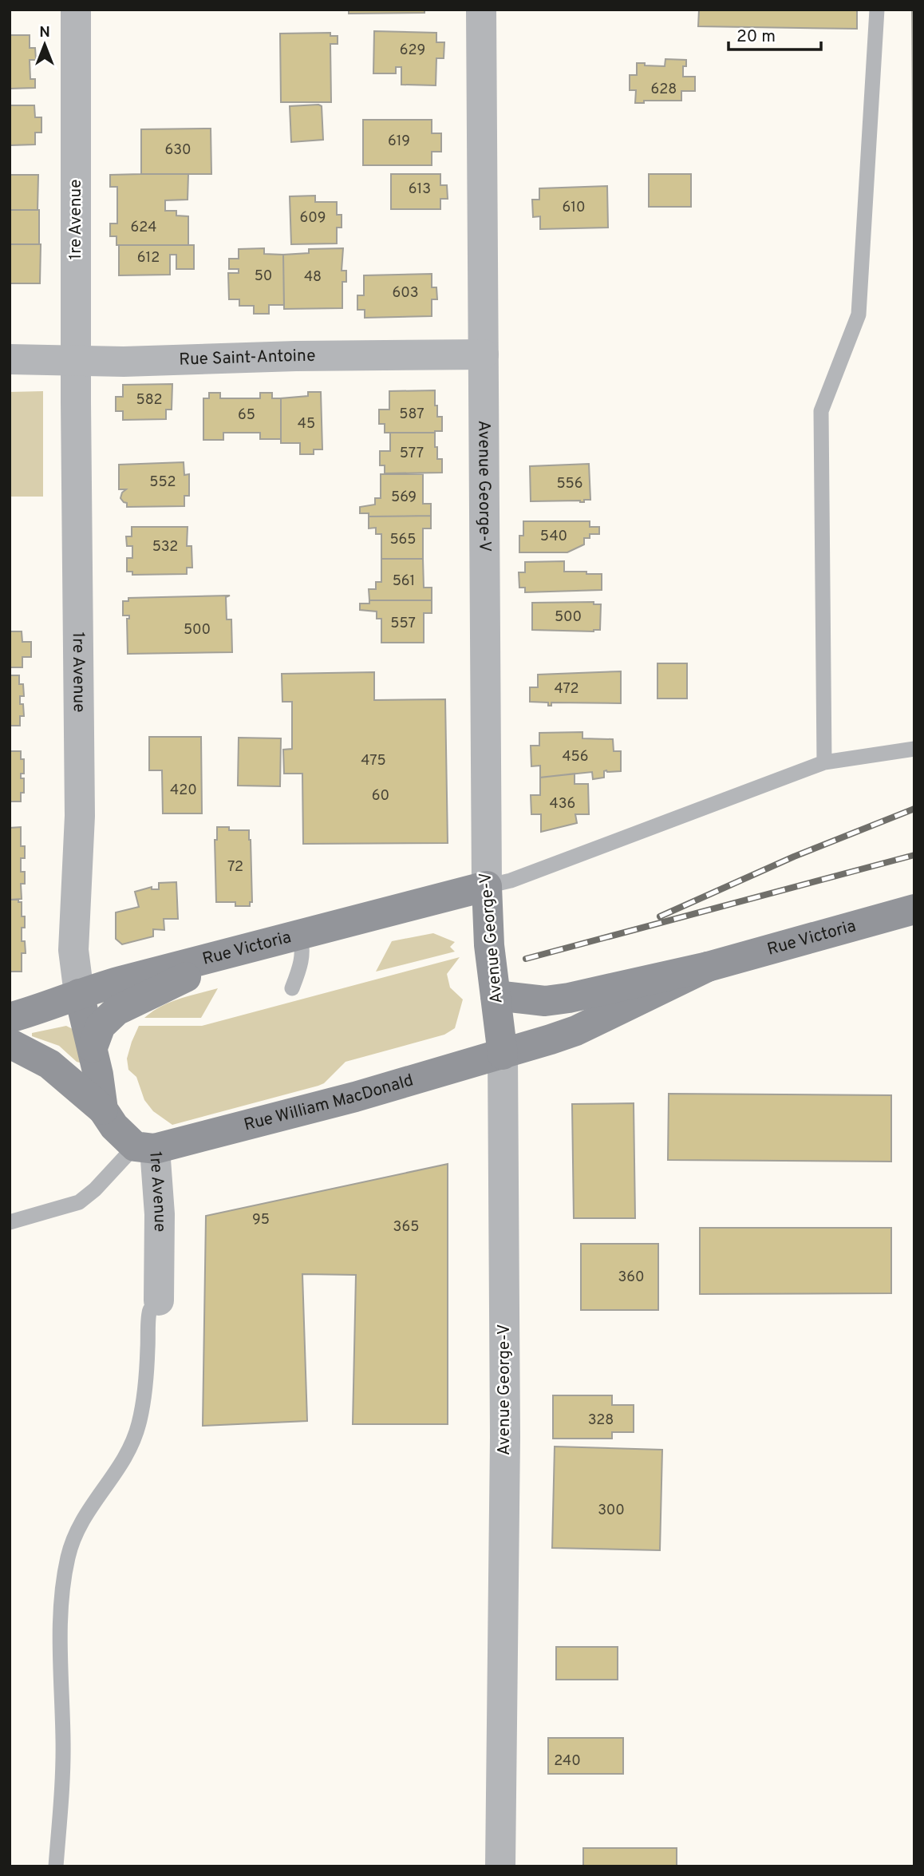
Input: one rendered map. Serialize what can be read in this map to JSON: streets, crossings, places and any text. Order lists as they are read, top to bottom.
{
  "streets": {
    "main road": [
      "1re Avenue",
      "Avenue George-V",
      "Rue Victoria",
      "Rue William MacDonald"
    ],
    "street": ["Rue Saint-Antoine"]
  },
  "crossings": [
    ["1re Avenue", "Rue Saint-Antoine"],
    ["1re Avenue", "Rue Victoria"],
    ["1re Avenue", "Rue William MacDonald"],
    ["Rue Saint-Antoine", "Avenue George-V"],
    ["Avenue George-V", "Rue Victoria"],
    ["Avenue George-V", "Rue William MacDonald"],
    ["Rue Victoria", "Rue William MacDonald"]
  ],
  "house_numbers": [
    "629",
    "628",
    "619",
    "630",
    "613",
    "610",
    "609",
    "624",
    "612",
    "50",
    "48",
    "603",
    "582",
    "587",
    "65",
    "45",
    "577",
    "552",
    "556",
    "569",
    "540",
    "565",
    "532",
    "561",
    "500",
    "557",
    "500",
    "472",
    "456",
    "475",
    "420",
    "60",
    "436",
    "72",
    "95",
    "365",
    "360",
    "328",
    "300",
    "240"
  ],
  "scale_bar": "20 m",
  "north": "top"
}
